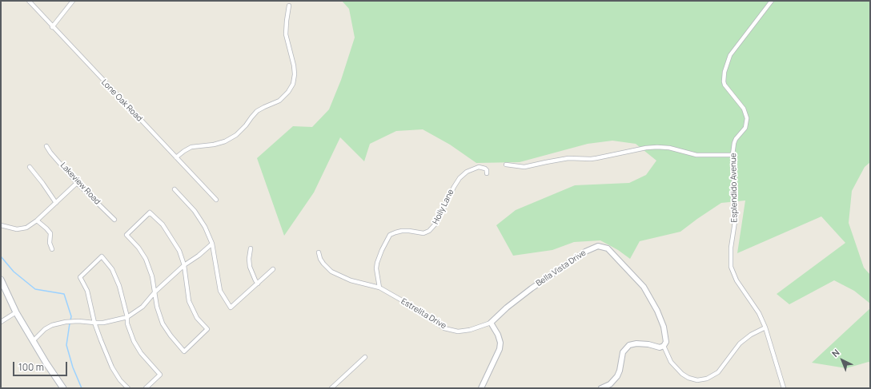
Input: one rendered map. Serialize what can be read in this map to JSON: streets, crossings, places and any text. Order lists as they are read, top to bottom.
{
  "streets": {
    "street": [
      "Lone Oak Road",
      "Lakeview Road",
      "Esplendido Avenue",
      "Holly Lane",
      "Bella Vista Drive",
      "Estrelita Drive"
    ]
  },
  "crossings": [
    ["Holly Lane", "Estrelita Drive"],
    ["Bella Vista Drive", "Estrelita Drive"]
  ],
  "scale_bar": "100 m",
  "north": "top left"
}
